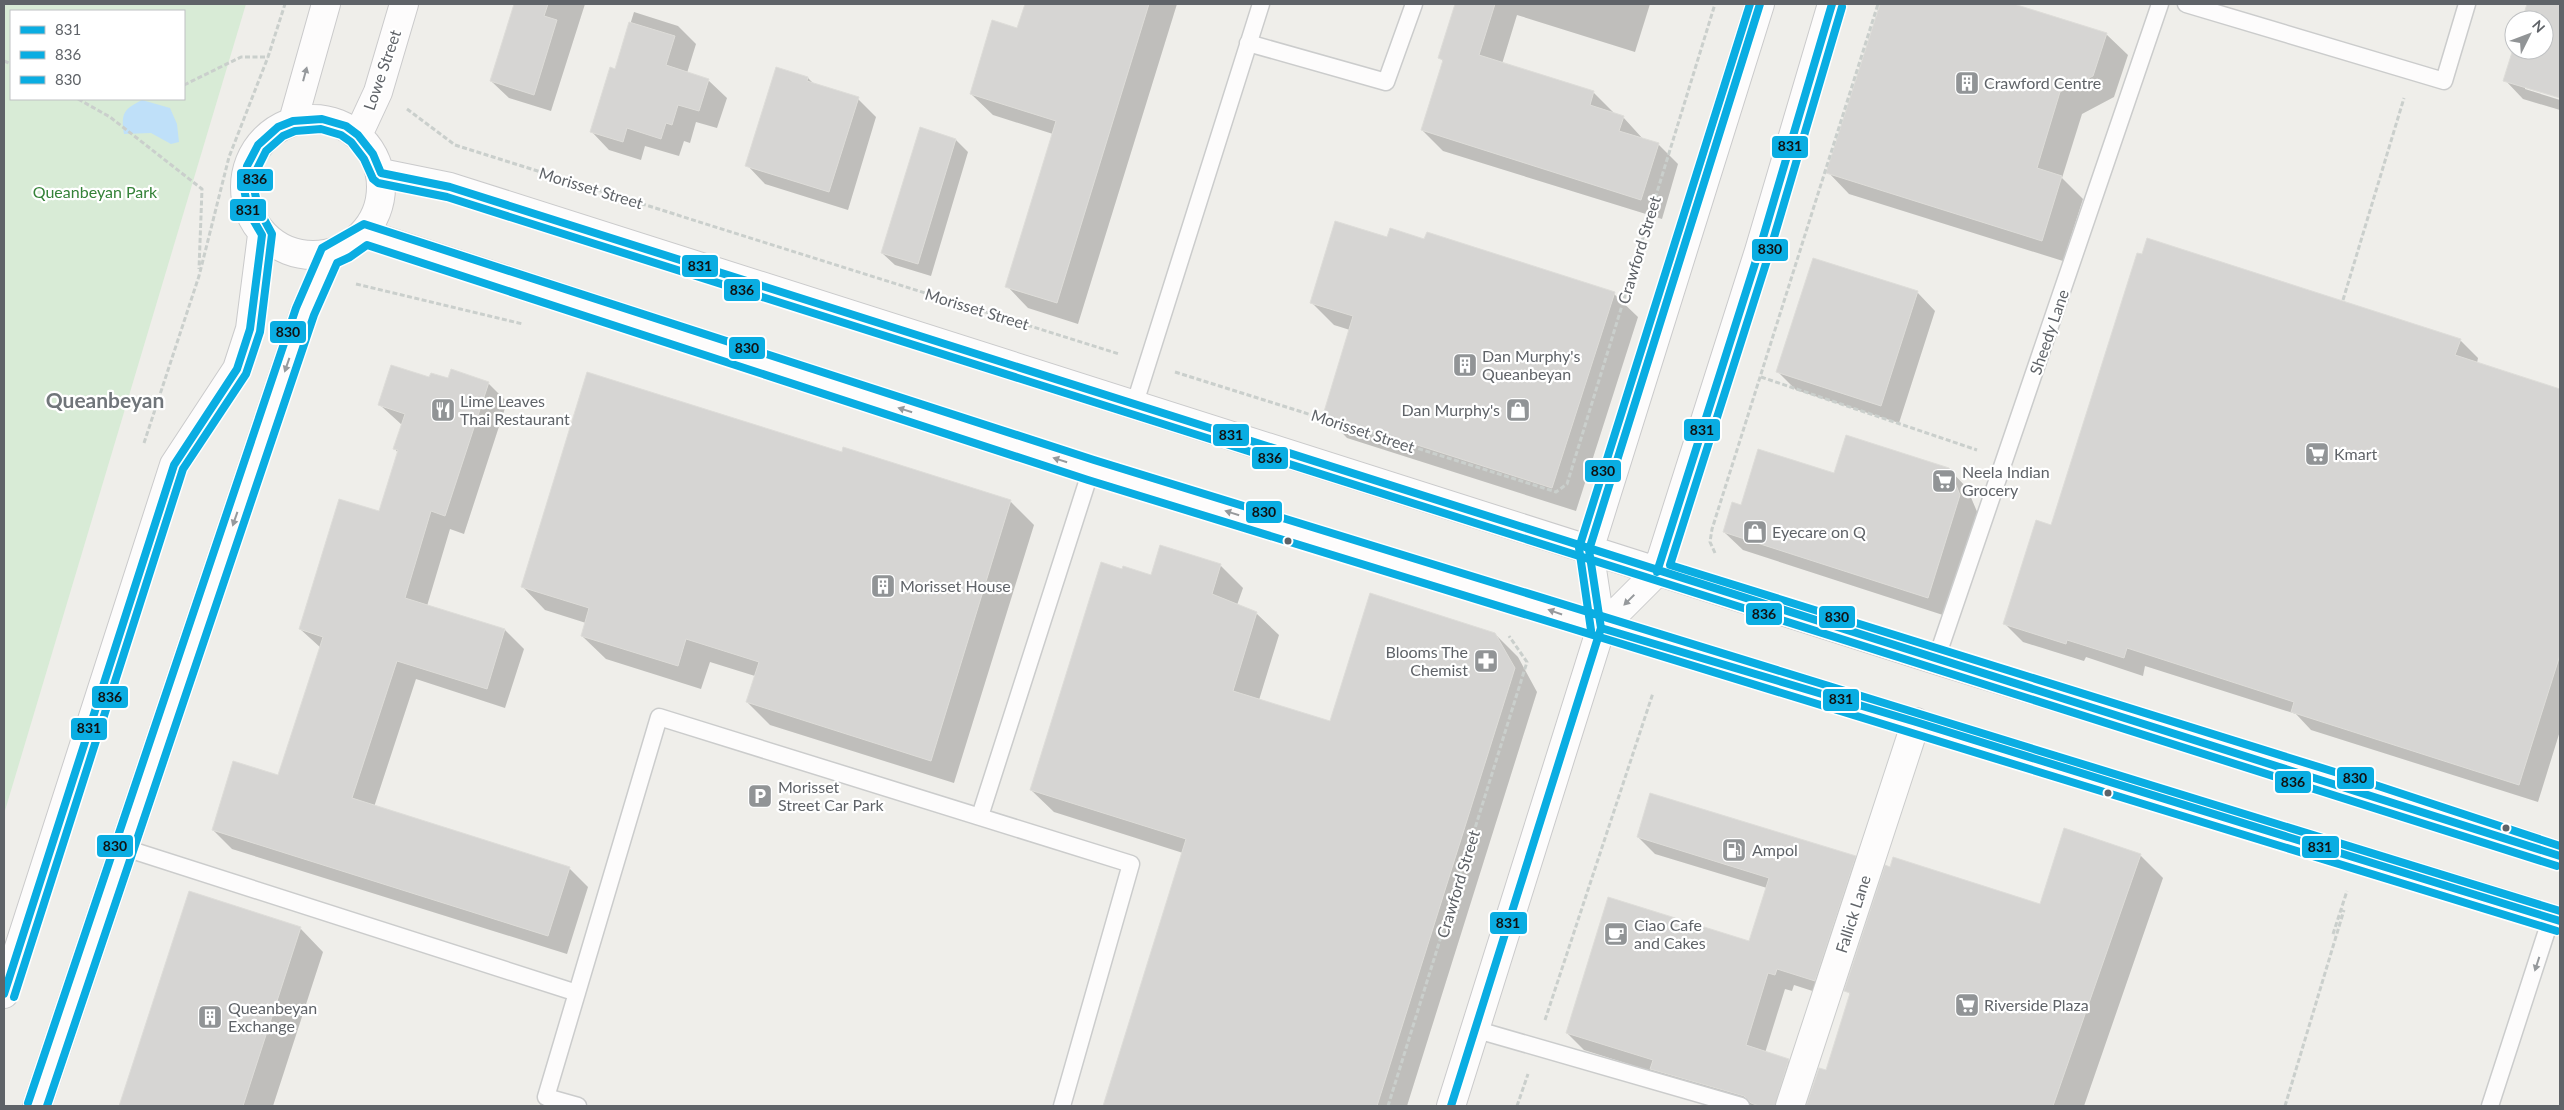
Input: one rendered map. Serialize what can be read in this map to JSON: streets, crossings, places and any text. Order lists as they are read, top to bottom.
{
  "streets": {
    "street": ["Lowe Street", "Fallick Lane"],
    "lane": ["Sheedy Lane"],
    "path": ["Morisset Street", "Crawford Street"]
  },
  "crossings": [
    ["Morisset Street", "Crawford Street"]
  ],
  "districts": ["Queanbeyan"],
  "parks": ["Queanbeyan Park"],
  "places": {
    "building": [
      "Crawford Centre",
      "Dan Murphy's Queanbeyan",
      "Morisset House",
      "Queanbeyan Exchange"
    ],
    "restaurant": ["Lime Leaves Thai Restaurant"],
    "shop": ["Dan Murphy's", "Eyecare on Q"],
    "supermarket": ["Kmart", "Neela Indian Grocery", "Riverside Plaza"],
    "pharmacy": ["Blooms The Chemist"],
    "parking": ["Morisset Street Car Park"],
    "fuel station": ["Ampol"],
    "cafe": ["Ciao Cafe and Cakes"]
  },
  "lines": ["transit line 831", "transit line 830", "transit line 836"],
  "legend": ["831", "836", "830"],
  "north": "top right"
}
